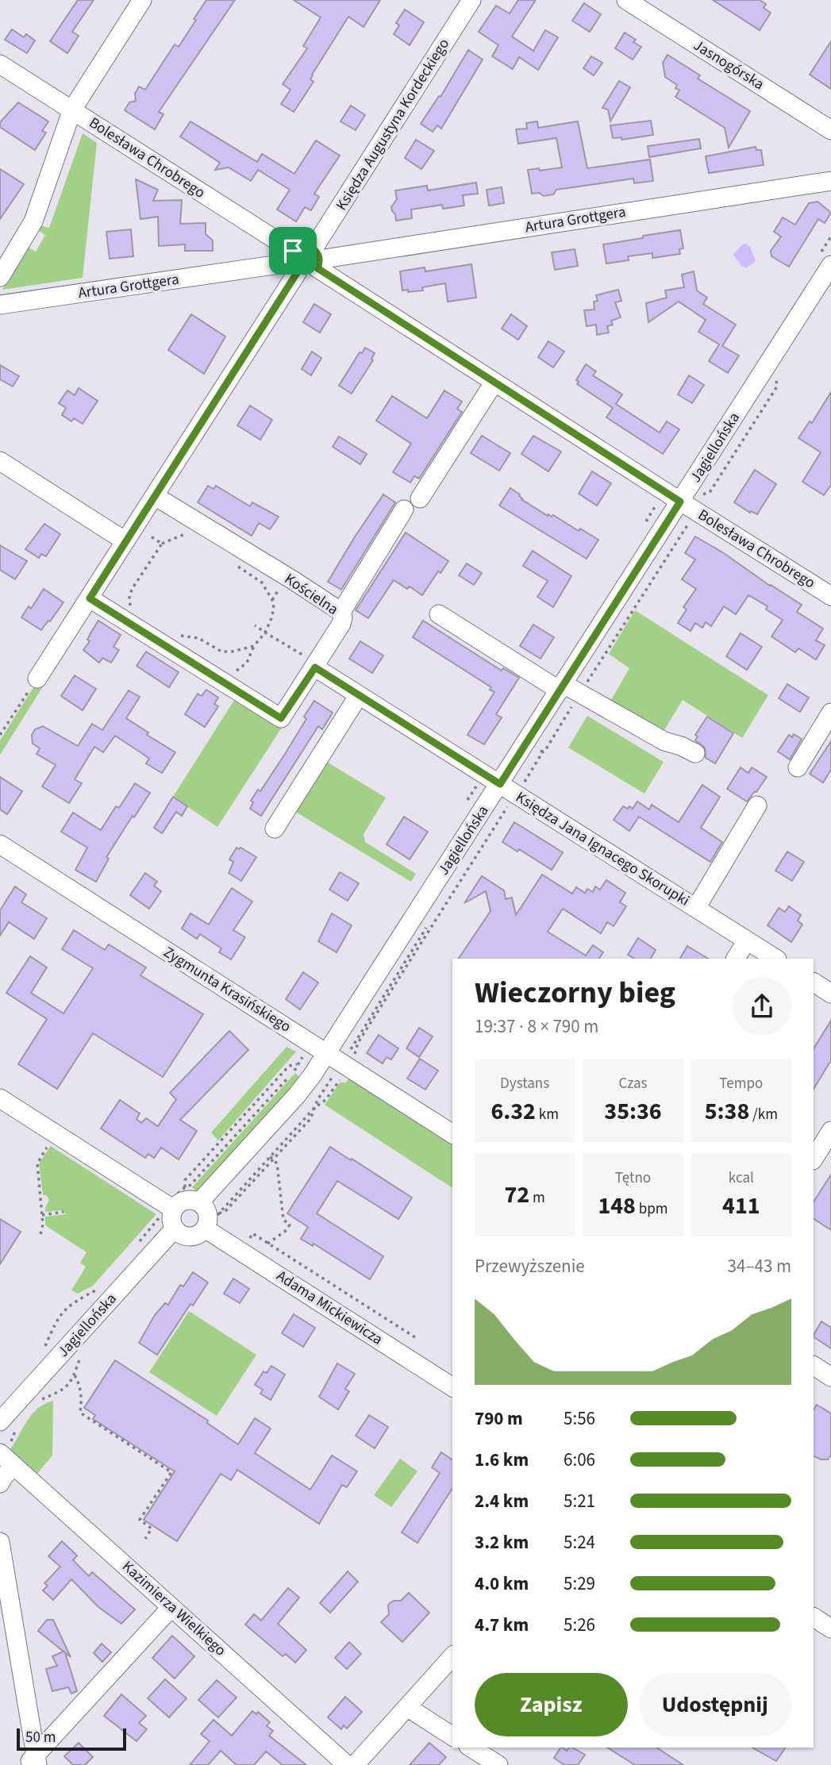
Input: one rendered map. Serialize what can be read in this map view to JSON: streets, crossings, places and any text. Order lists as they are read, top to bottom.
{
  "streets": {
    "street": [
      "Jasnogórska",
      "Księdza Augustyna Kordeckiego",
      "Bolesława Chrobrego",
      "Artura Grottgera",
      "Jagiellońska",
      "Kościelna",
      "Księdza Jana Ignacego Skorupki",
      "Zygmunta Krasińskiego",
      "Adama Mickiewicza",
      "Kazimierza Wielkiego"
    ]
  },
  "crossings": [
    ["Księdza Augustyna Kordeckiego", "Bolesława Chrobrego"],
    ["Księdza Augustyna Kordeckiego", "Artura Grottgera"],
    ["Bolesława Chrobrego", "Artura Grottgera"],
    ["Bolesława Chrobrego", "Jagiellońska"],
    ["Jagiellońska", "Księdza Jana Ignacego Skorupki"],
    ["Jagiellońska", "Zygmunta Krasińskiego"],
    ["Jagiellońska", "Adama Mickiewicza"],
    ["Kościelna", "Księdza Jana Ignacego Skorupki"]
  ],
  "scale_bar": "50 m",
  "page": {
    "heading": ["Wieczorny bieg", "19:37 · 8 × 790 m"],
    "stats": [
      ["Dystans", "6.32 km"],
      ["Czas", "35:36"],
      ["Tempo", "5:38 /km"],
      ["72 m"],
      ["Tętno", "148 bpm"],
      ["kcal", "411"]
    ],
    "chart": ["Przewyższenie", "34–43 m"],
    "list": [
      {
        "name": "790 m",
        "note": "5:56"
      },
      {
        "name": "1.6 km",
        "note": "6:06"
      },
      {
        "name": "2.4 km",
        "note": "5:21"
      },
      {
        "name": "3.2 km",
        "note": "5:24"
      },
      {
        "name": "4.0 km",
        "note": "5:29"
      },
      {
        "name": "4.7 km",
        "note": "5:26"
      }
    ],
    "buttons": ["Zapisz", "Udostępnij"],
    "scale": "50 m"
  }
}
